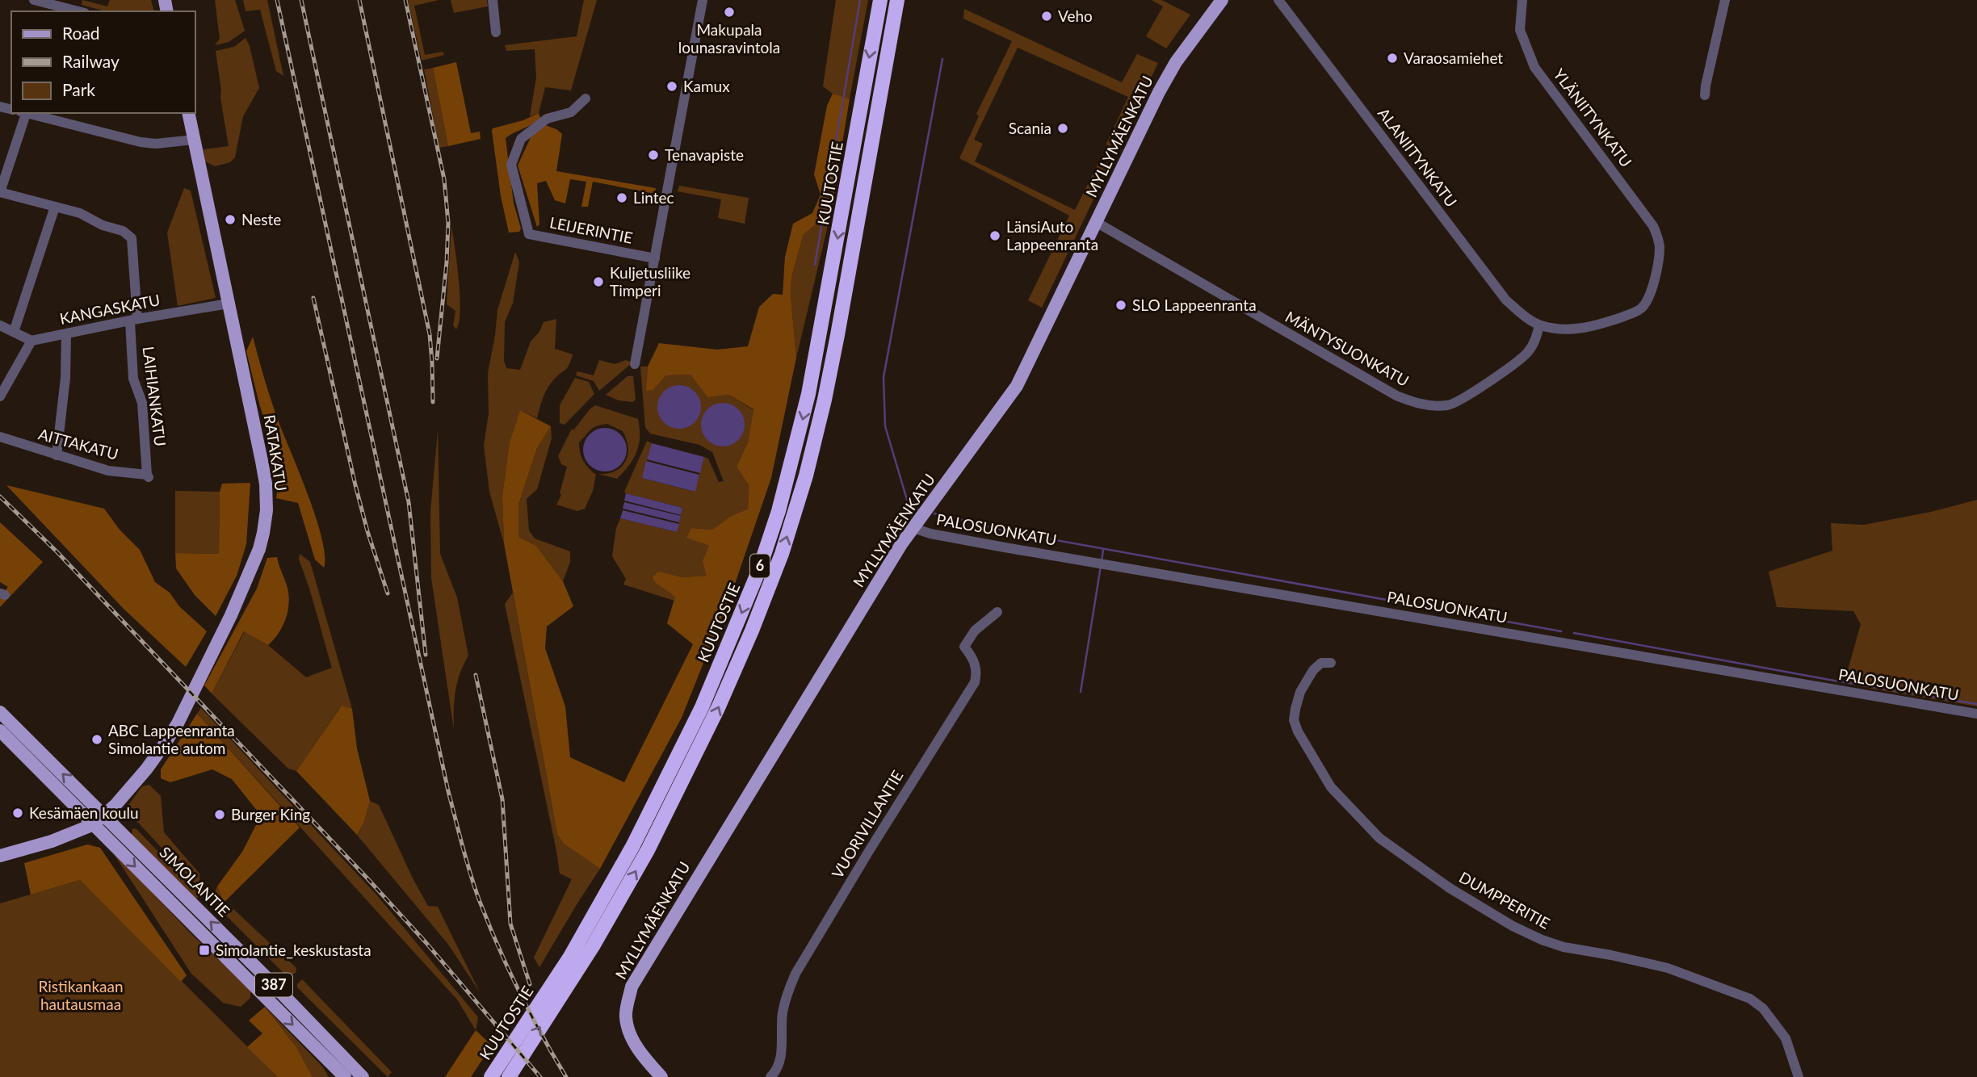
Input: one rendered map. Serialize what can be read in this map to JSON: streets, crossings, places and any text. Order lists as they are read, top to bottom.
{
  "streets": {
    "highway": ["KUUTOSTIE", "6"],
    "main road": [
      "MYLLYMÄENKATU",
      "RATAKATU",
      "SIMOLANTIE",
      "387"
    ],
    "street": [
      "YLÄNIITYNKATU",
      "ALANIITYNKATU",
      "LEIJERINTIE",
      "KANGASKATU",
      "MÄNTYSUONKATU",
      "LAIHIANKATU",
      "AITTAKATU",
      "PALOSUONKATU",
      "VUORIVILLANTIE",
      "DUMPPERITIE"
    ]
  },
  "crossings": [
    ["YLÄNIITYNKATU", "ALANIITYNKATU"],
    ["YLÄNIITYNKATU", "MÄNTYSUONKATU"],
    ["MYLLYMÄENKATU", "MÄNTYSUONKATU"],
    ["MYLLYMÄENKATU", "PALOSUONKATU"],
    ["ALANIITYNKATU", "MÄNTYSUONKATU"],
    ["KANGASKATU", "LAIHIANKATU"],
    ["KANGASKATU", "RATAKATU"],
    ["LAIHIANKATU", "AITTAKATU"],
    ["RATAKATU", "SIMOLANTIE"]
  ],
  "parks": ["Ristikankaan hautausmaa"],
  "places": {
    "other": [
      "Makupala lounasravintola",
      "Veho",
      "Varaosamiehet",
      "Kamux",
      "Scania",
      "Tenavapiste",
      "Lintec",
      "Neste",
      "LänsiAuto Lappeenranta",
      "Kuljetusliike Timperi",
      "SLO Lappeenranta",
      "ABC Lappeenranta Simolantie autom",
      "Kesämäen koulu",
      "Burger King"
    ],
    "transit": ["Simolantie_keskustasta"]
  },
  "legend": ["Road", "Railway", "Park"]
}
